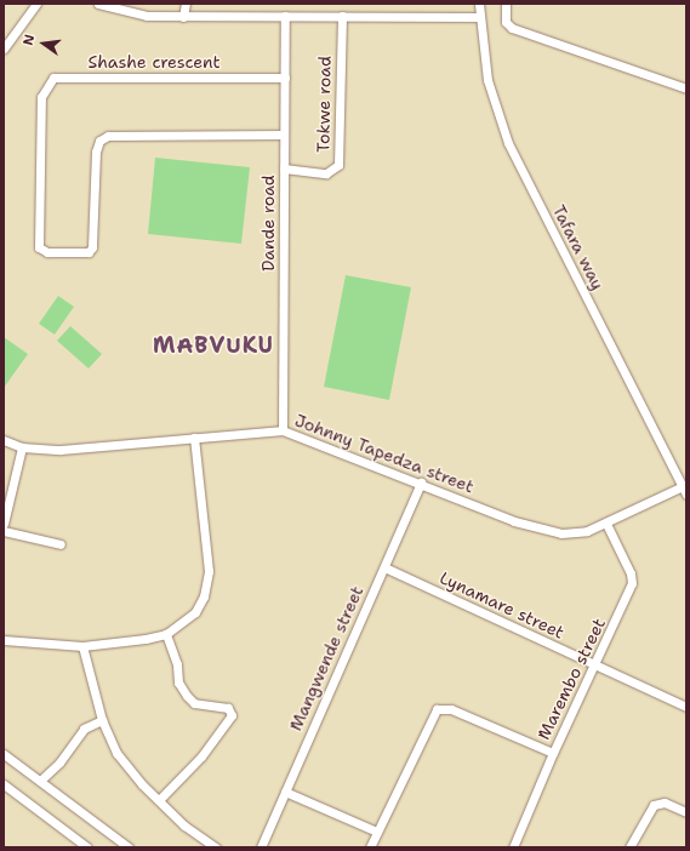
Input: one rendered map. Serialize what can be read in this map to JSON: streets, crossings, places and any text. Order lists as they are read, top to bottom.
{
  "streets": {
    "street": [
      "Shashe crescent",
      "Tokwe road",
      "Dande road",
      "Tafara way",
      "Johnny Tapedza street",
      "Lynamare street",
      "Mangwende street",
      "Marembo street"
    ]
  },
  "crossings": [
    ["Shashe crescent", "Dande road"],
    ["Tokwe road", "Dande road"],
    ["Dande road", "Johnny Tapedza street"],
    ["Tafara way", "Johnny Tapedza street"],
    ["Johnny Tapedza street", "Mangwende street"],
    ["Johnny Tapedza street", "Marembo street"],
    ["Lynamare street", "Mangwende street"],
    ["Lynamare street", "Marembo street"]
  ],
  "districts": ["MABVUKU"],
  "north": "left"
}
